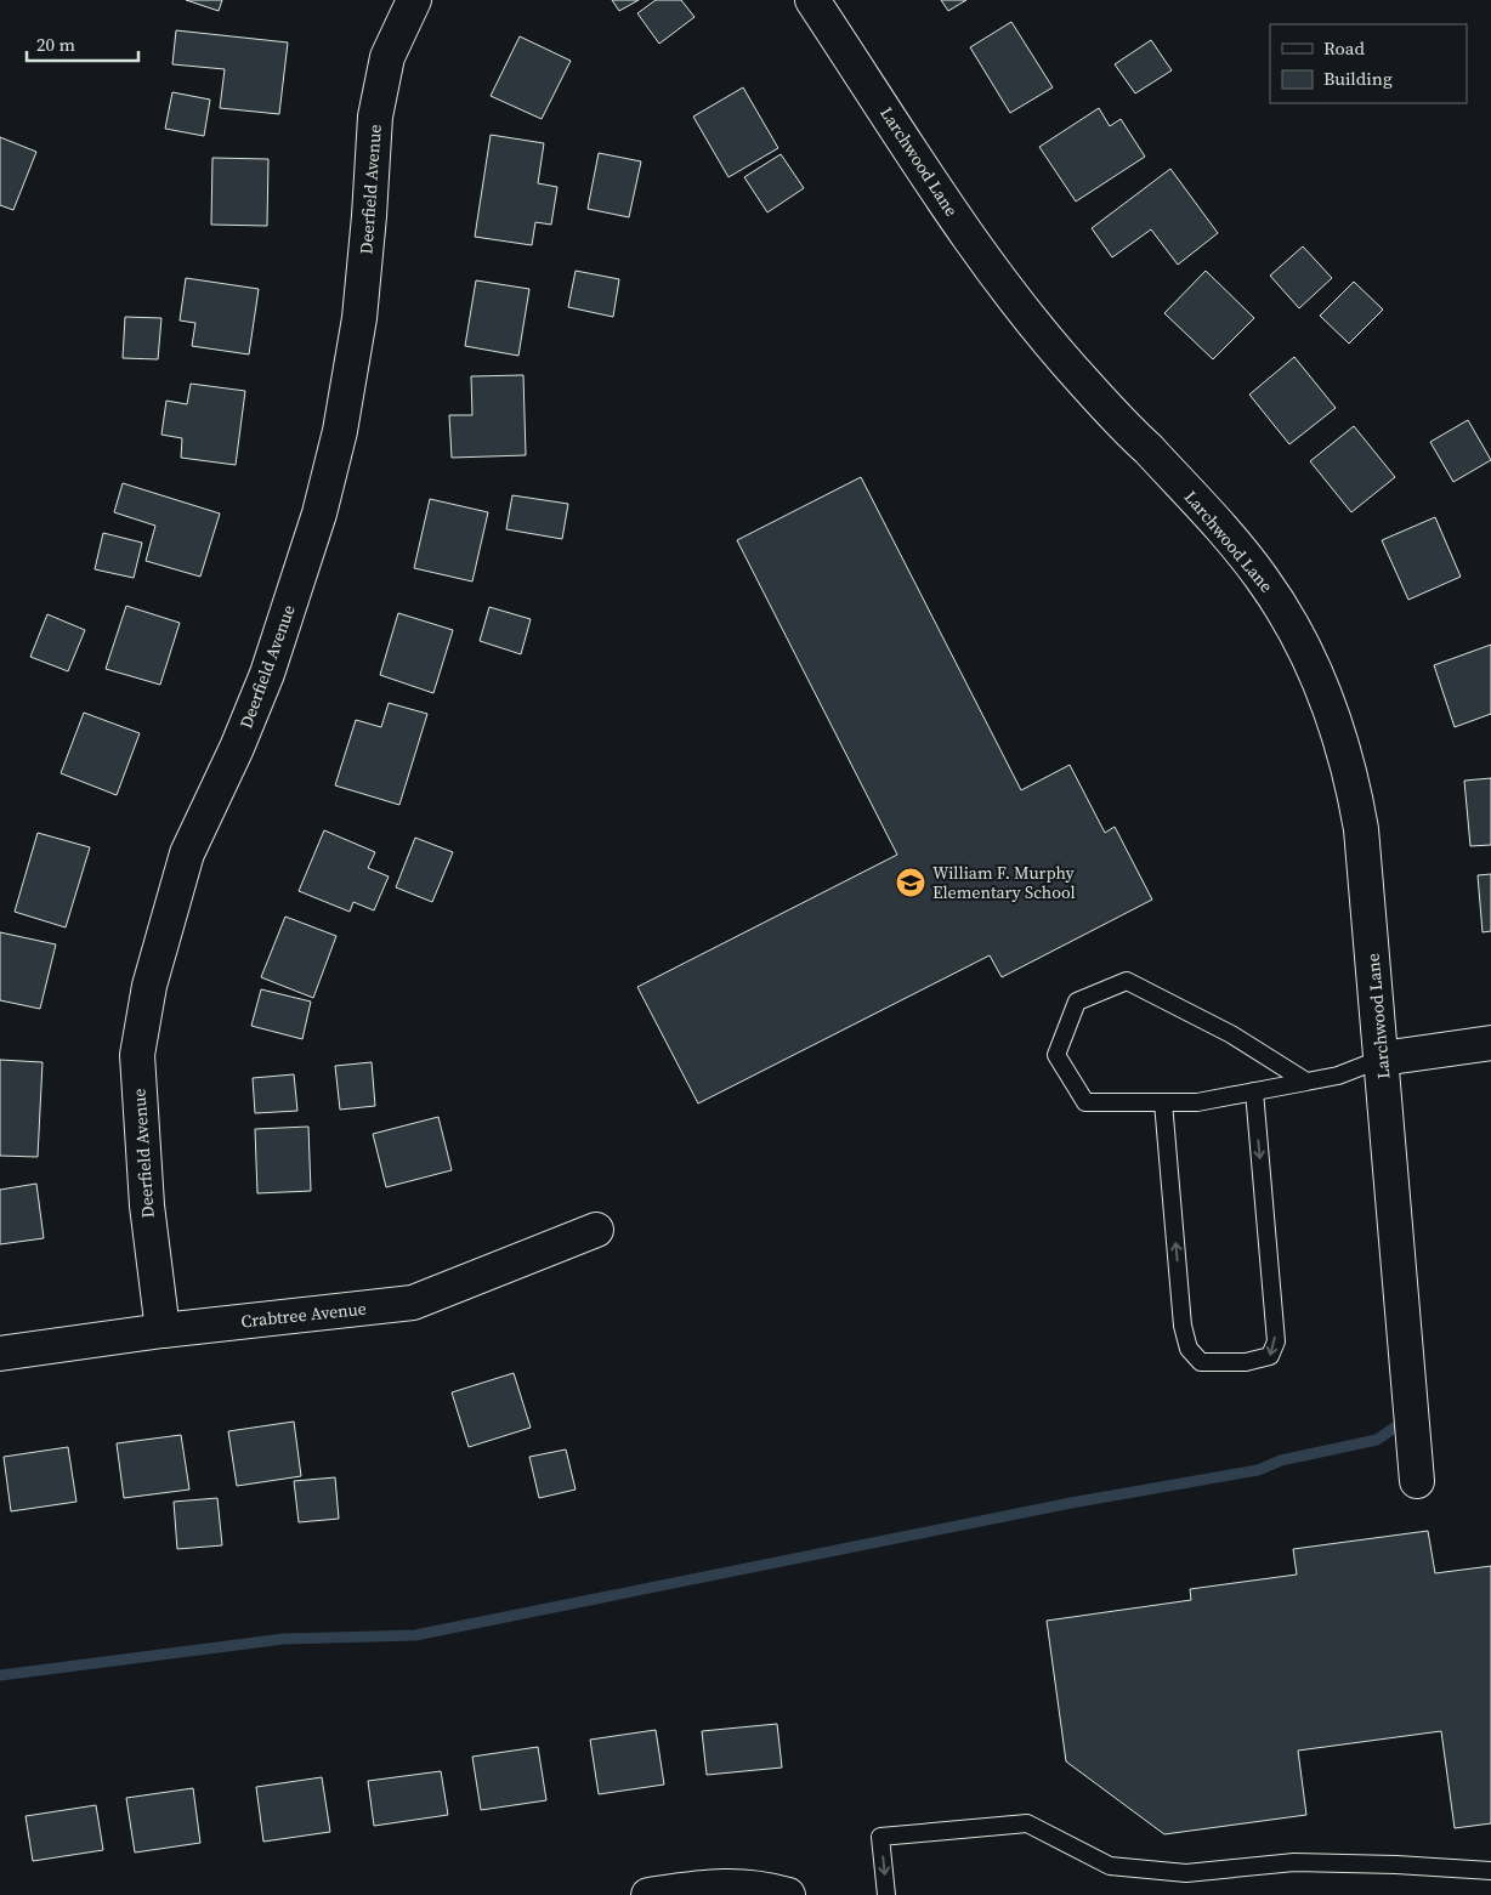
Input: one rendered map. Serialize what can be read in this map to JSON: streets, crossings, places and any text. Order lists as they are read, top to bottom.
{
  "streets": {
    "street": ["Larchwood Lane", "Deerfield Avenue", "Crabtree Avenue"]
  },
  "crossings": [
    ["Deerfield Avenue", "Crabtree Avenue"]
  ],
  "places": {
    "school or university": ["William F. Murphy Elementary School"]
  },
  "legend": ["Road", "Building"],
  "scale_bar": "20 m"
}
